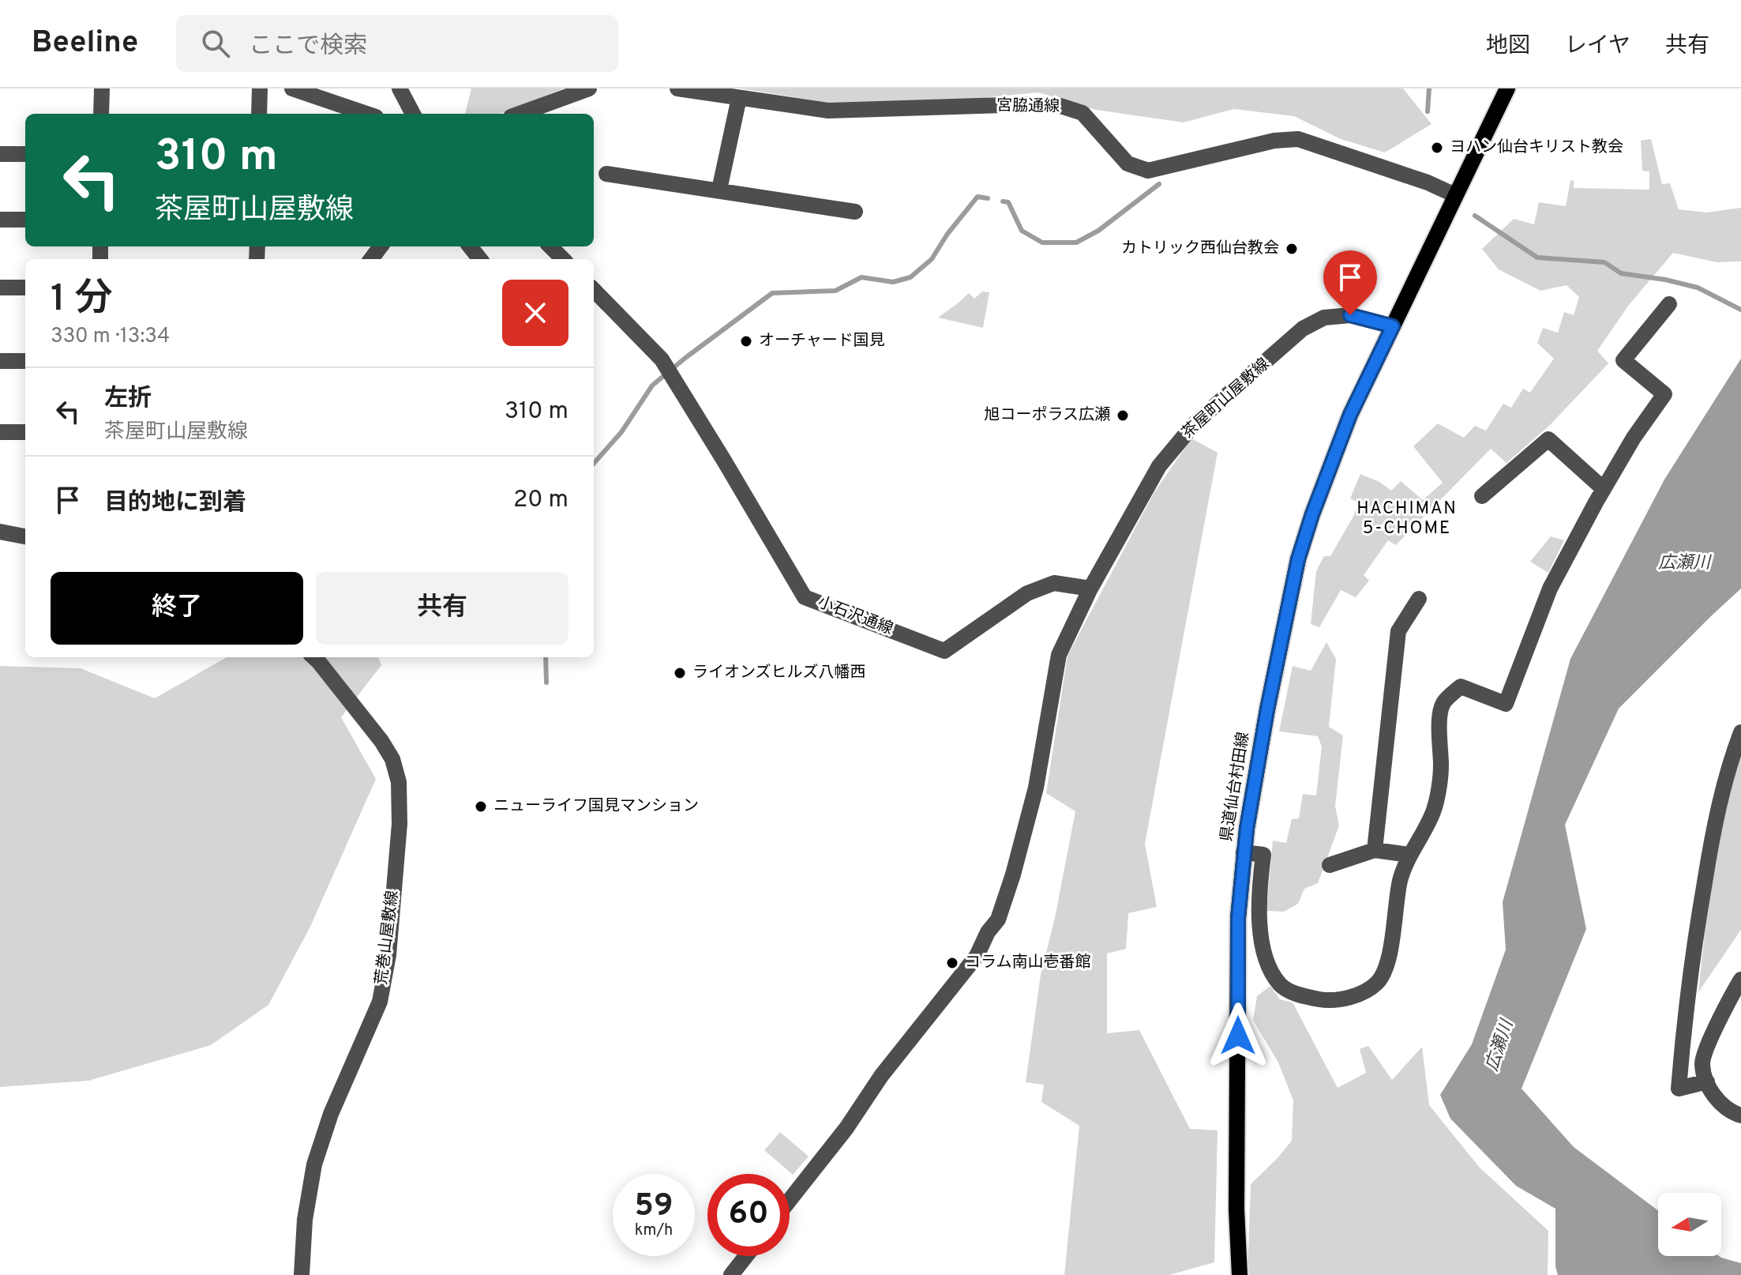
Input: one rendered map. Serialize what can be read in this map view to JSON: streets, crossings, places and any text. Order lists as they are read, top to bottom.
{
  "streets": {
    "main road": ["県道仙台村田線"],
    "street": [
      "宮脇通線",
      "茶屋町山屋敷線",
      "小石沢通線",
      "荒巻山屋敷線"
    ]
  },
  "crossings": [
    ["宮脇通線", "県道仙台村田線"],
    ["茶屋町山屋敷線", "小石沢通線"],
    ["茶屋町山屋敷線", "県道仙台村田線"]
  ],
  "districts": ["HACHIMAN 5-CHOME"],
  "water": ["広瀬川"],
  "places": [
    "ヨハン仙台キリスト教会",
    "カトリック西仙台教会",
    "オーチャード国見",
    "旭コーポラス広瀬",
    "ライオンズヒルズ八幡西",
    "ニューライフ国見マンション",
    "コラム南山壱番館"
  ],
  "north": "left",
  "page": {
    "header": "Beeline",
    "search": "ここで検索",
    "nav": ["地図", "レイヤ", "共有"],
    "turn": ["310 m", "茶屋町山屋敷線"],
    "heading": ["1 分", "330 m · 13:34"],
    "list": [
      {
        "name": "左折",
        "note": "茶屋町山屋敷線",
        "value": "310 m"
      },
      {
        "name": "目的地に到着",
        "value": "20 m"
      }
    ],
    "buttons": ["終了", "共有"],
    "speed": "59 km/h",
    "limit": "60"
  }
}
